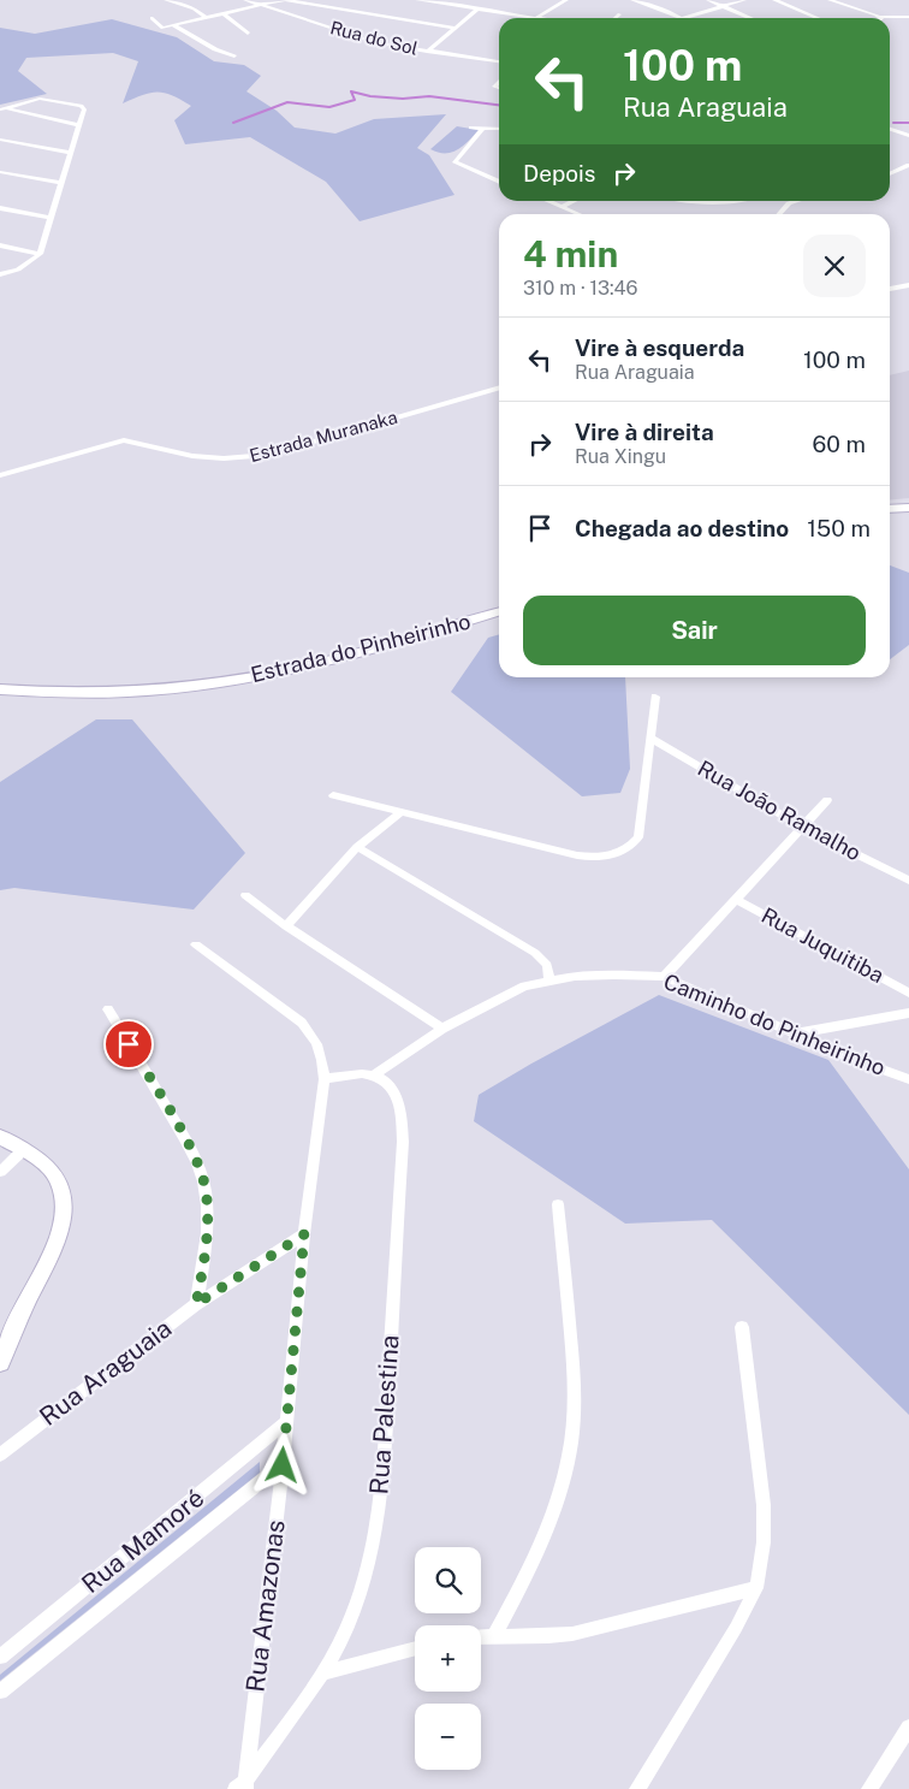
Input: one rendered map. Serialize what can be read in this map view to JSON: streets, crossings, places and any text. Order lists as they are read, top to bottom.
{
  "streets": {
    "main road": ["Estrada do Pinheirinho"],
    "street": [
      "Rua do Sol",
      "Estrada Muranaka",
      "Rua João Ramalho",
      "Rua Juquitiba",
      "Caminho do Pinheirinho",
      "Rua Araguaia",
      "Rua Palestina",
      "Rua Mamoré",
      "Rua Amazonas"
    ]
  },
  "crossings": [
    ["Caminho do Pinheirinho", "Rua Palestina"],
    ["Rua Araguaia", "Rua Amazonas"],
    ["Rua Palestina", "Rua Amazonas"],
    ["Rua Mamoré", "Rua Amazonas"]
  ],
  "page": {
    "turn": ["100 m", "Rua Araguaia"],
    "then": "Depois",
    "heading": ["4 min", "310 m · 13:46"],
    "list": [
      {
        "name": "Vire à esquerda",
        "note": "Rua Araguaia",
        "value": "100 m"
      },
      {
        "name": "Vire à direita",
        "note": "Rua Xingu",
        "value": "60 m"
      },
      {
        "name": "Chegada ao destino",
        "value": "150 m"
      }
    ],
    "buttons": "Sair",
    "map_buttons": ["+", "−"]
  }
}
